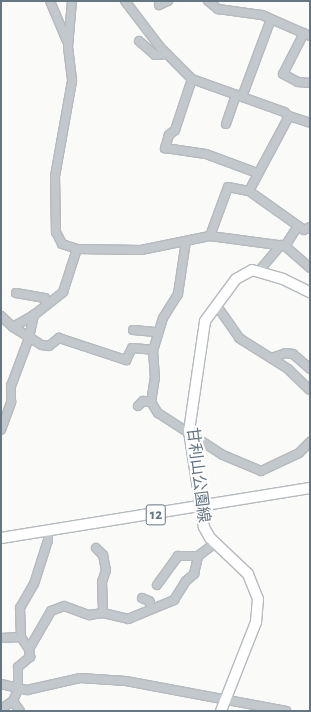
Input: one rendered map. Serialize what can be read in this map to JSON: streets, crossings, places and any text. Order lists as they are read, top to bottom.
{
  "streets": {
    "main road": ["甘利山公園線", "12"]
  },
  "crossings": [
    ["甘利山公園線", "12"]
  ]
}
